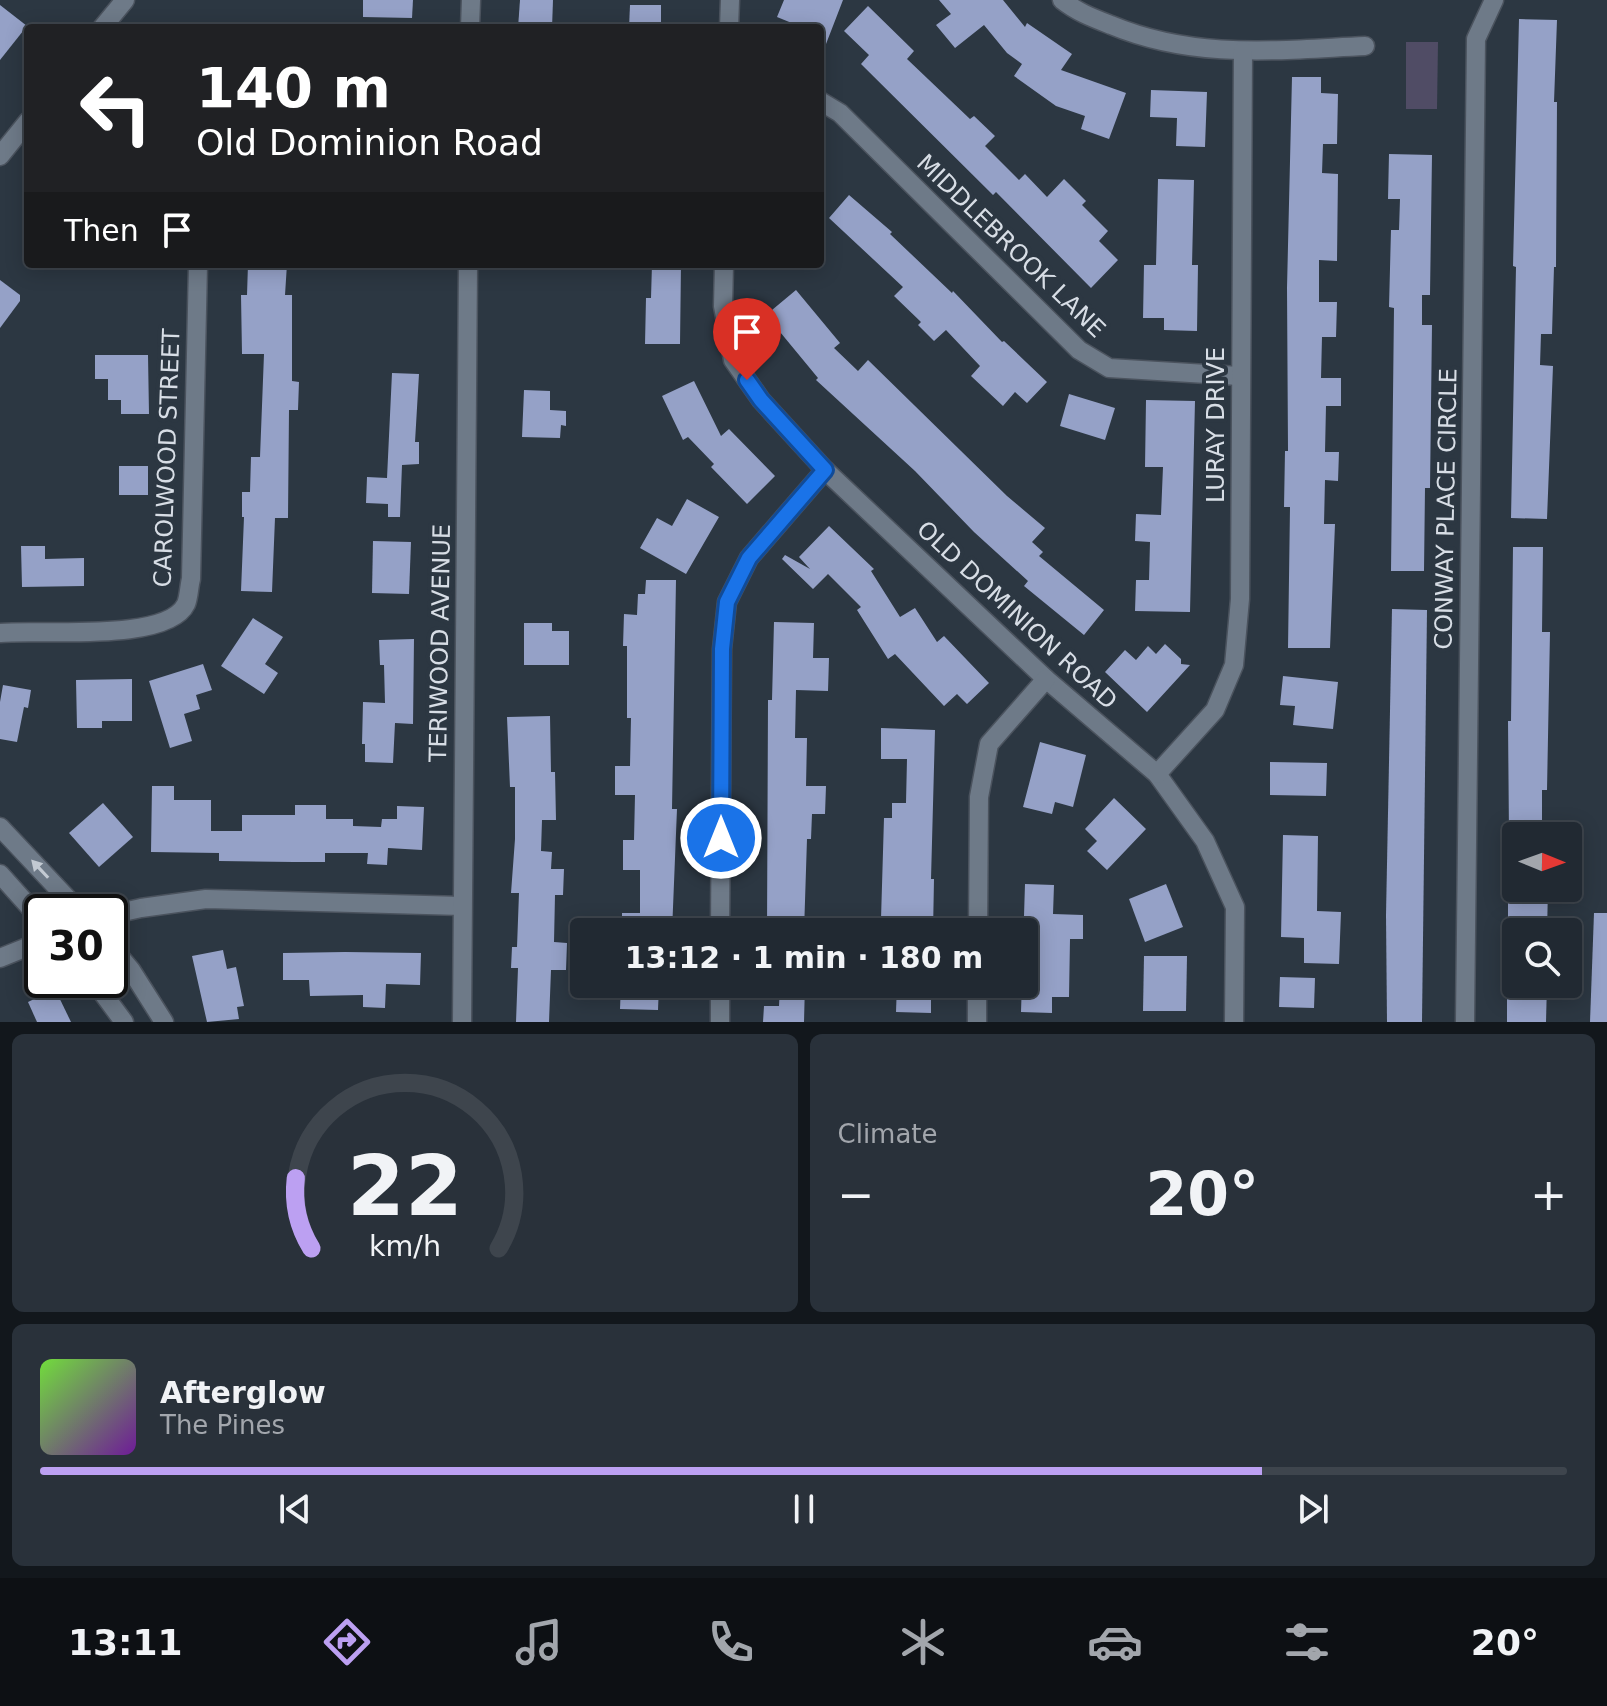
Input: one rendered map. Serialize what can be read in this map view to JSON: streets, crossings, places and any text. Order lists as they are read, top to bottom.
{
  "streets": {
    "street": [
      "MIDDLEBROOK LANE",
      "LURAY DRIVE",
      "CAROLWOOD STREET",
      "CONWAY PLACE CIRCLE",
      "OLD DOMINION ROAD",
      "TERIWOOD AVENUE"
    ]
  },
  "crossings": [
    ["MIDDLEBROOK LANE", "LURAY DRIVE"],
    ["LURAY DRIVE", "OLD DOMINION ROAD"]
  ],
  "north": "right",
  "page": {
    "turn": ["140 m", "Old Dominion Road"],
    "then": "Then",
    "limit": "30",
    "trip": "13:12 · 1 min · 180 m",
    "tile": "Climate",
    "heat": ["−", "20°", "+"],
    "song": ["Afterglow", "The Pines"],
    "tabs": ["13:11", "20°"],
    "gauge": ["22", "km/h"]
  }
}
